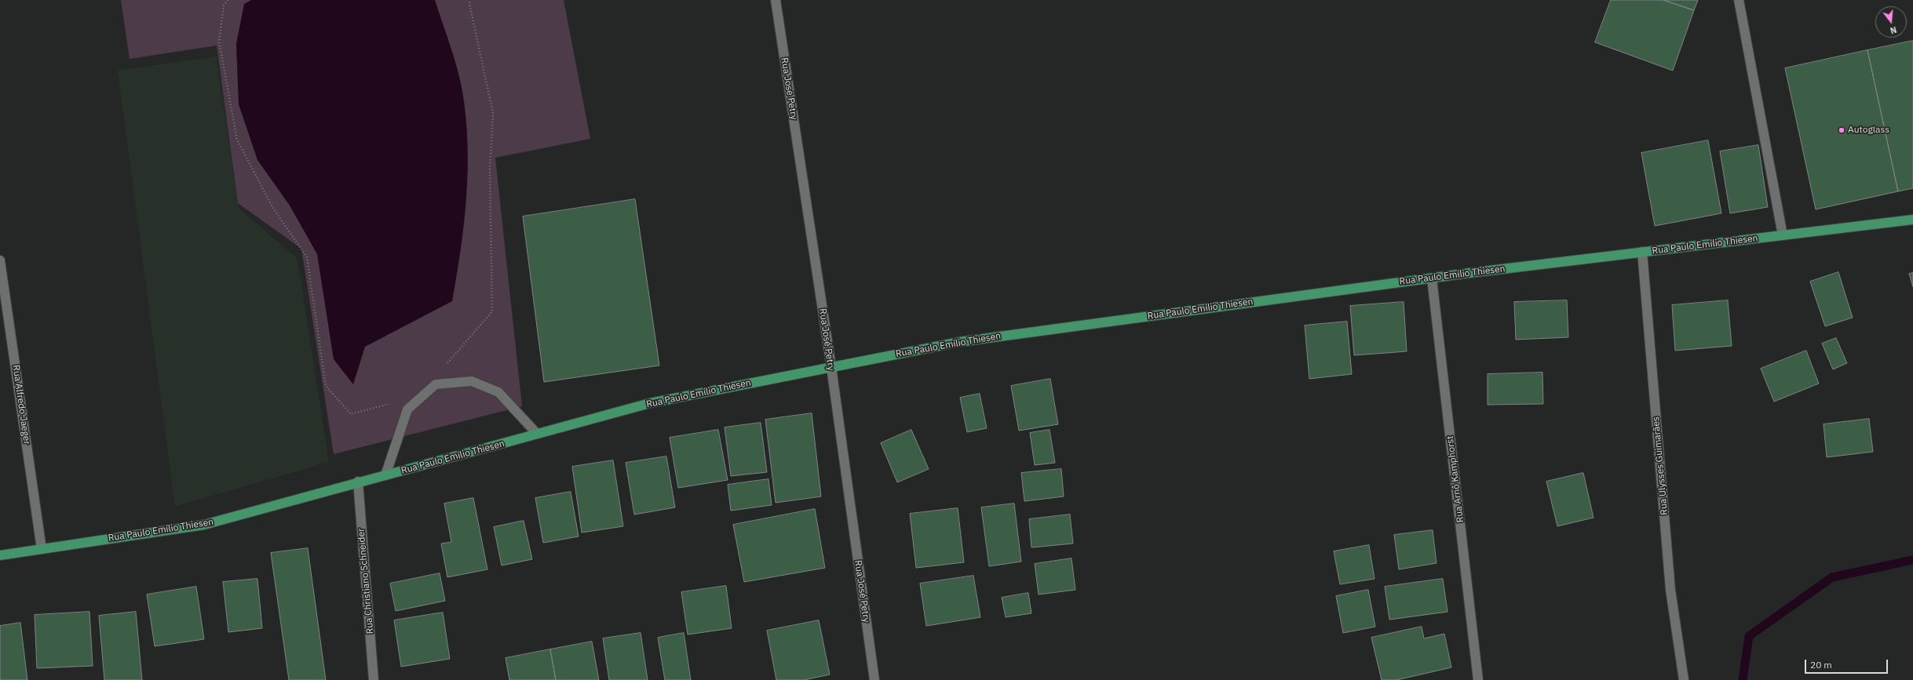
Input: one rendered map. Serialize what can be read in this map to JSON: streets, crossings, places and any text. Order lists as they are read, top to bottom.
{
  "streets": {
    "main road": ["Rua Paulo Emílio Thiesen"],
    "street": [
      "Rua José Petry",
      "Rua Alfredo Jaeger",
      "Rua Ulysses Guimarães",
      "Rua Arnô Kamphorst",
      "Rua Christiano Schneider"
    ]
  },
  "crossings": [
    ["Rua José Petry", "Rua Paulo Emílio Thiesen"],
    ["Rua Paulo Emílio Thiesen", "Rua Alfredo Jaeger"],
    ["Rua Paulo Emílio Thiesen", "Rua Ulysses Guimarães"],
    ["Rua Paulo Emílio Thiesen", "Rua Arnô Kamphorst"],
    ["Rua Paulo Emílio Thiesen", "Rua Christiano Schneider"]
  ],
  "places": ["Autoglass"],
  "scale_bar": "20 m",
  "north": "bottom"
}
